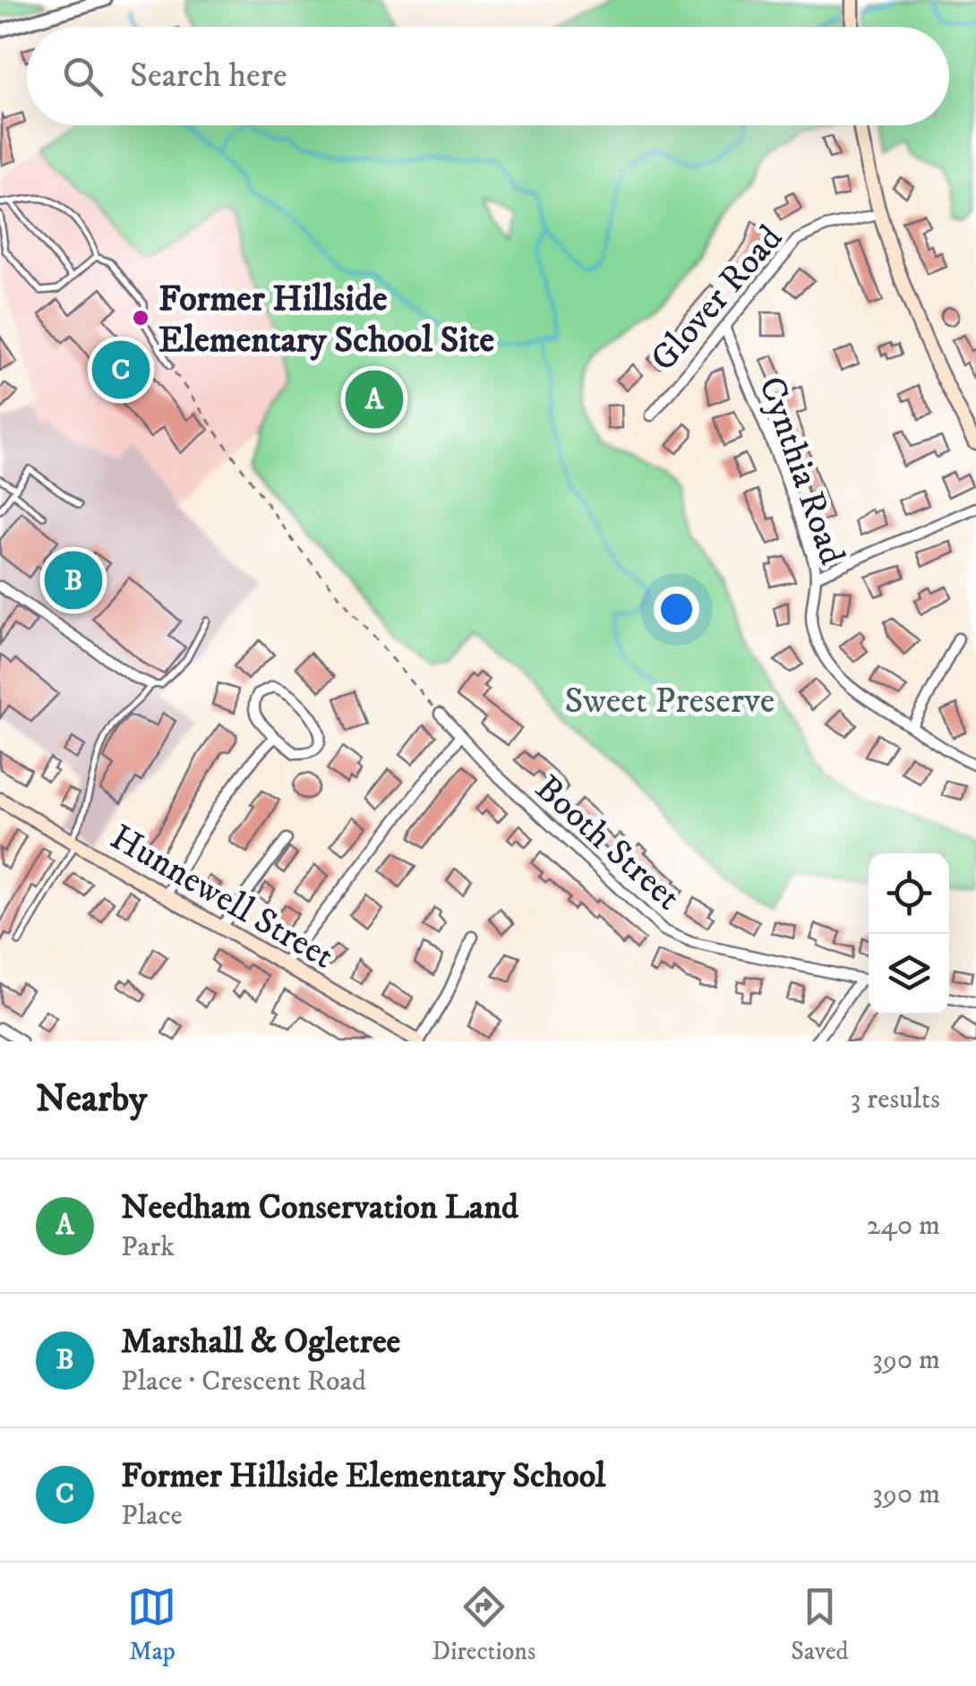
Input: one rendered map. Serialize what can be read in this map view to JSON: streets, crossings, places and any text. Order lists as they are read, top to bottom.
{
  "streets": {
    "main road": ["Hunnewell Street"],
    "street": ["Glover Road", "Cynthia Road", "Booth Street"]
  },
  "crossings": [
    ["Glover Road", "Cynthia Road"]
  ],
  "parks": ["Sweet Preserve"],
  "places": ["Former Hillside Elementary School Site"],
  "page": {
    "search": "Search here",
    "pins": ["C", "A", "B"],
    "heading": ["Nearby", "3 results"],
    "list": [
      {
        "mark": "A",
        "name": "Needham Conservation Land",
        "note": "Park",
        "value": "240 m"
      },
      {
        "mark": "B",
        "name": "Marshall & Ogletree",
        "note": "Place · Crescent Road",
        "value": "390 m"
      },
      {
        "mark": "C",
        "name": "Former Hillside Elementary School",
        "note": "Place",
        "value": "390 m"
      }
    ],
    "nav": ["Map", "Directions", "Saved"]
  }
}
